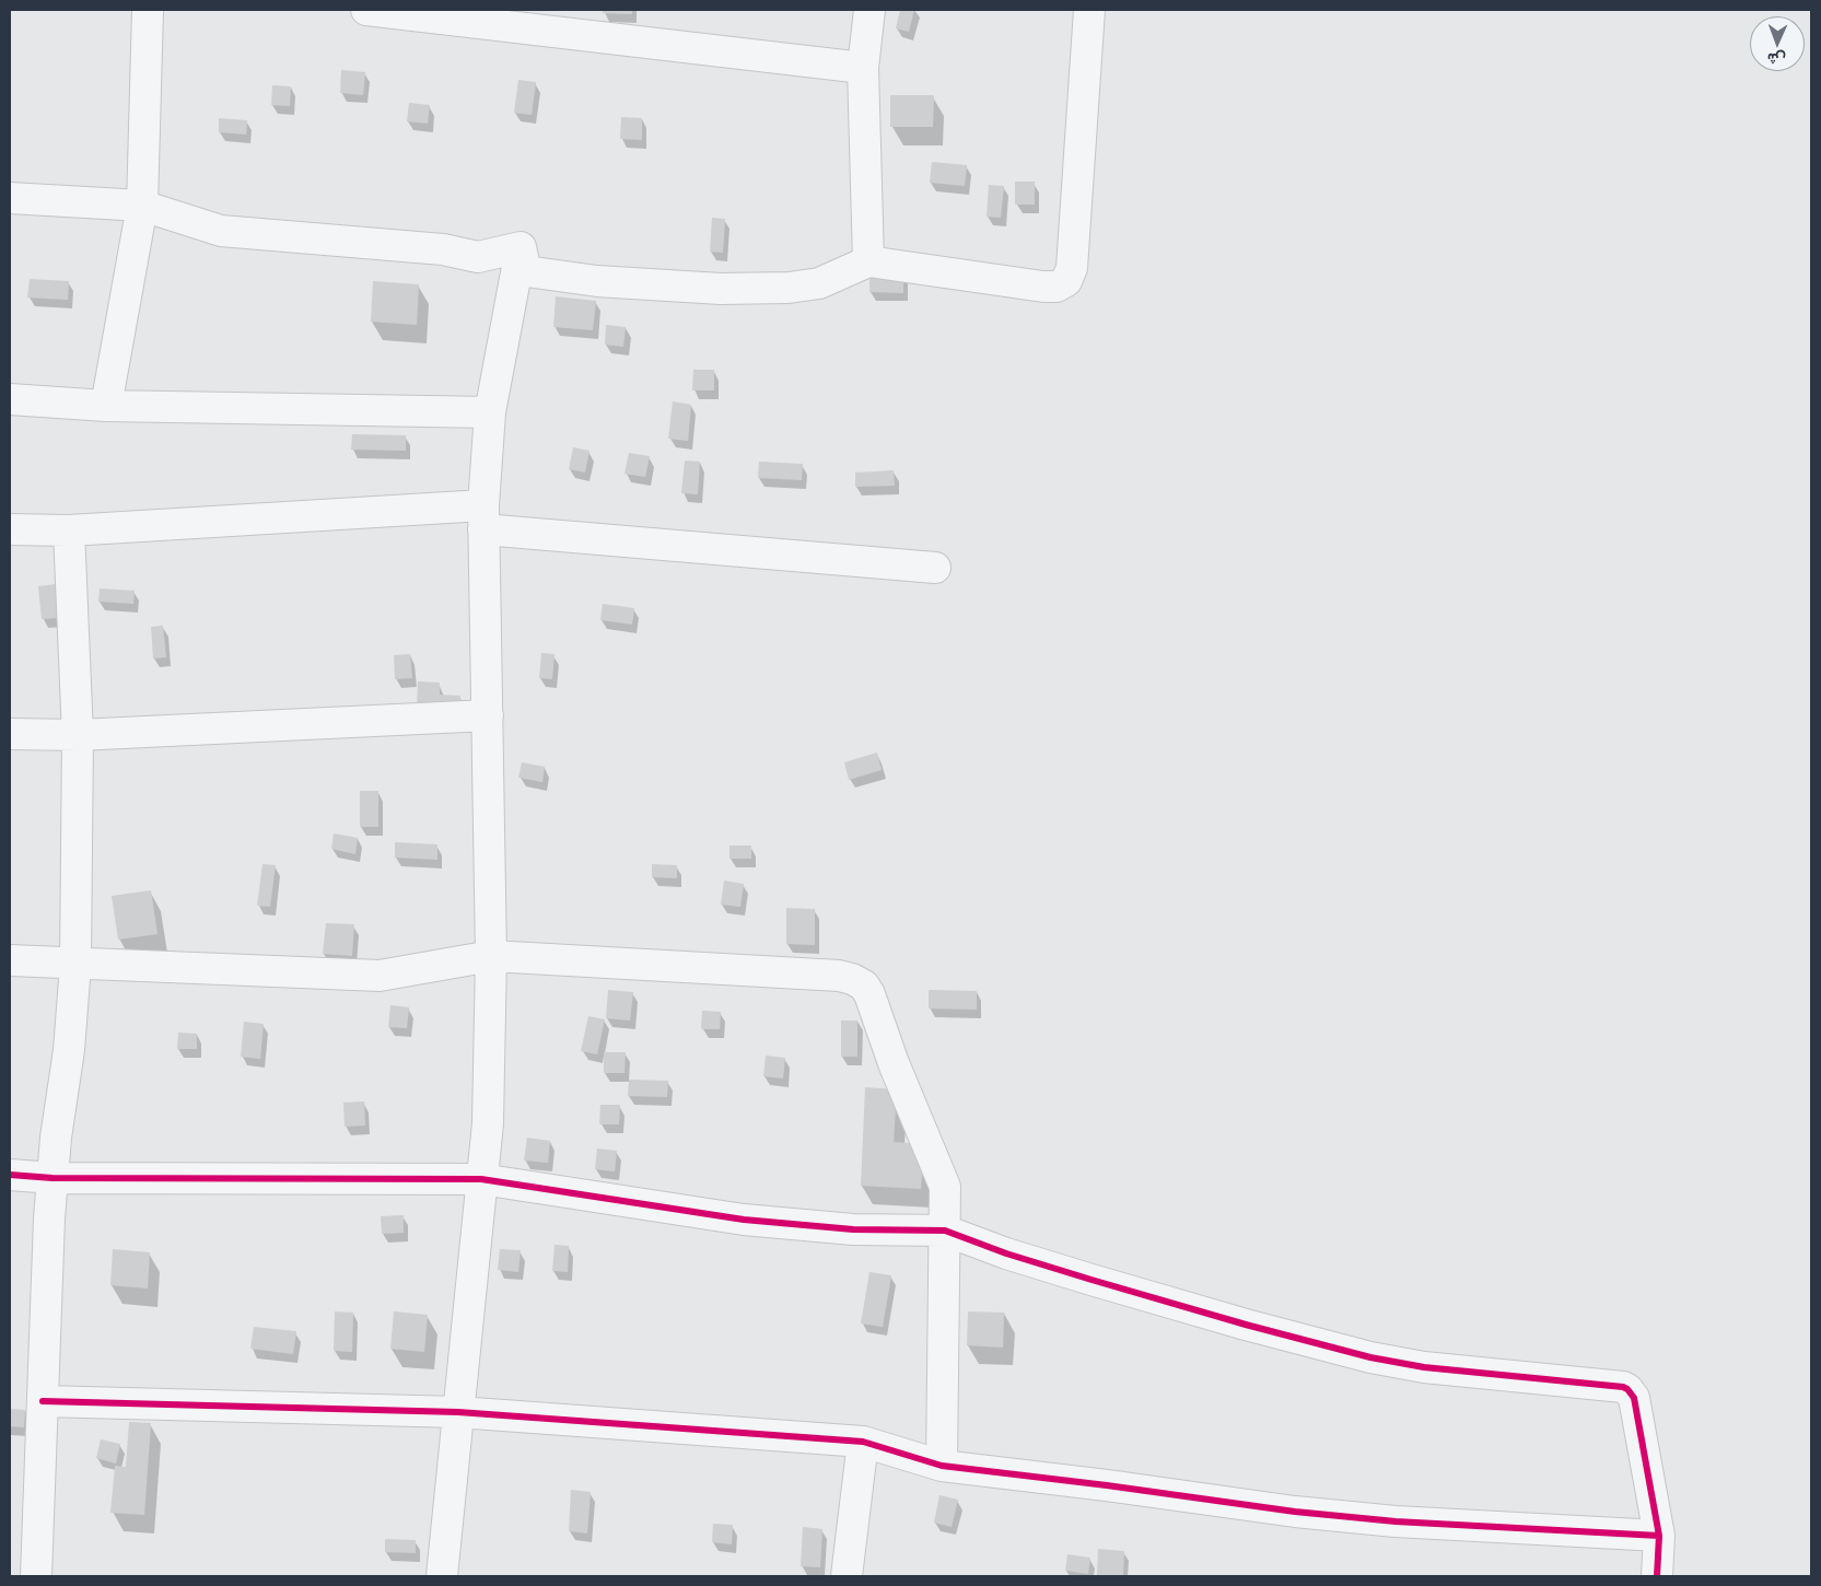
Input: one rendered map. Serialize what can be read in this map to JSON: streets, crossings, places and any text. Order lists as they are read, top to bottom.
{
  "north": "bottom"
}
